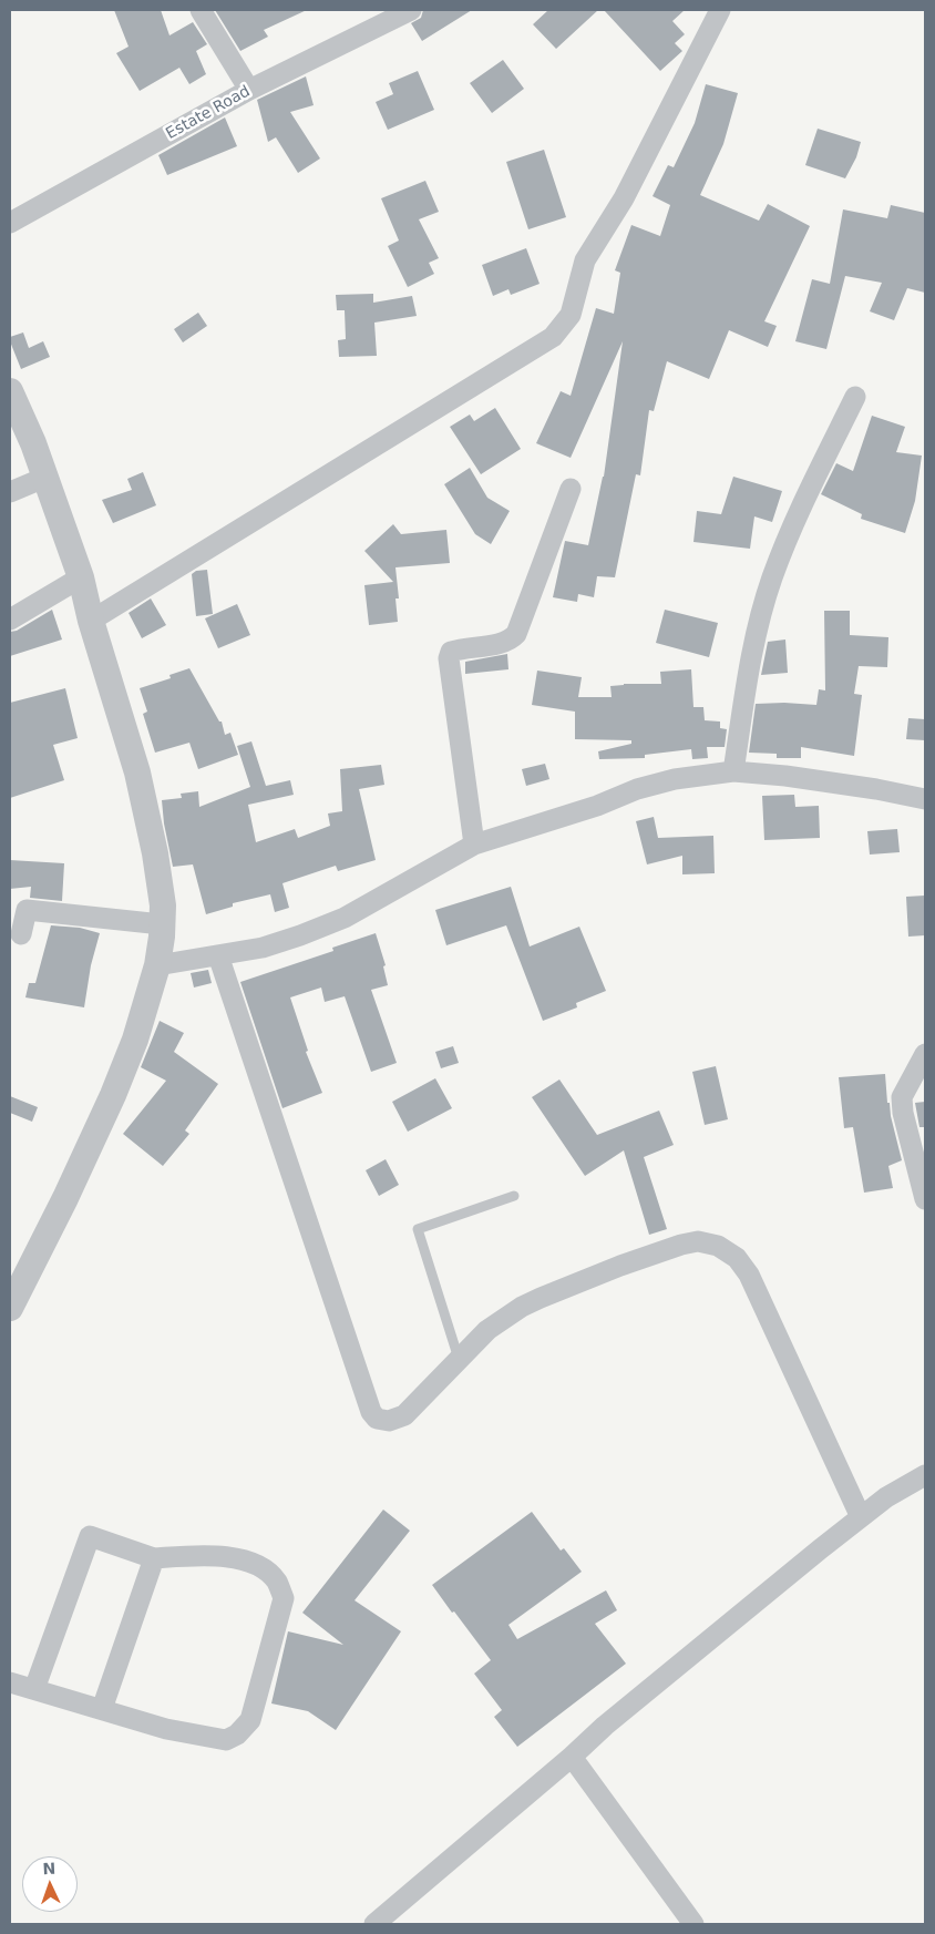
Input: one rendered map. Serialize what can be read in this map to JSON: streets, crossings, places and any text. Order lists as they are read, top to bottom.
{
  "streets": {
    "street": ["Estate Road"]
  },
  "north": "top"
}
